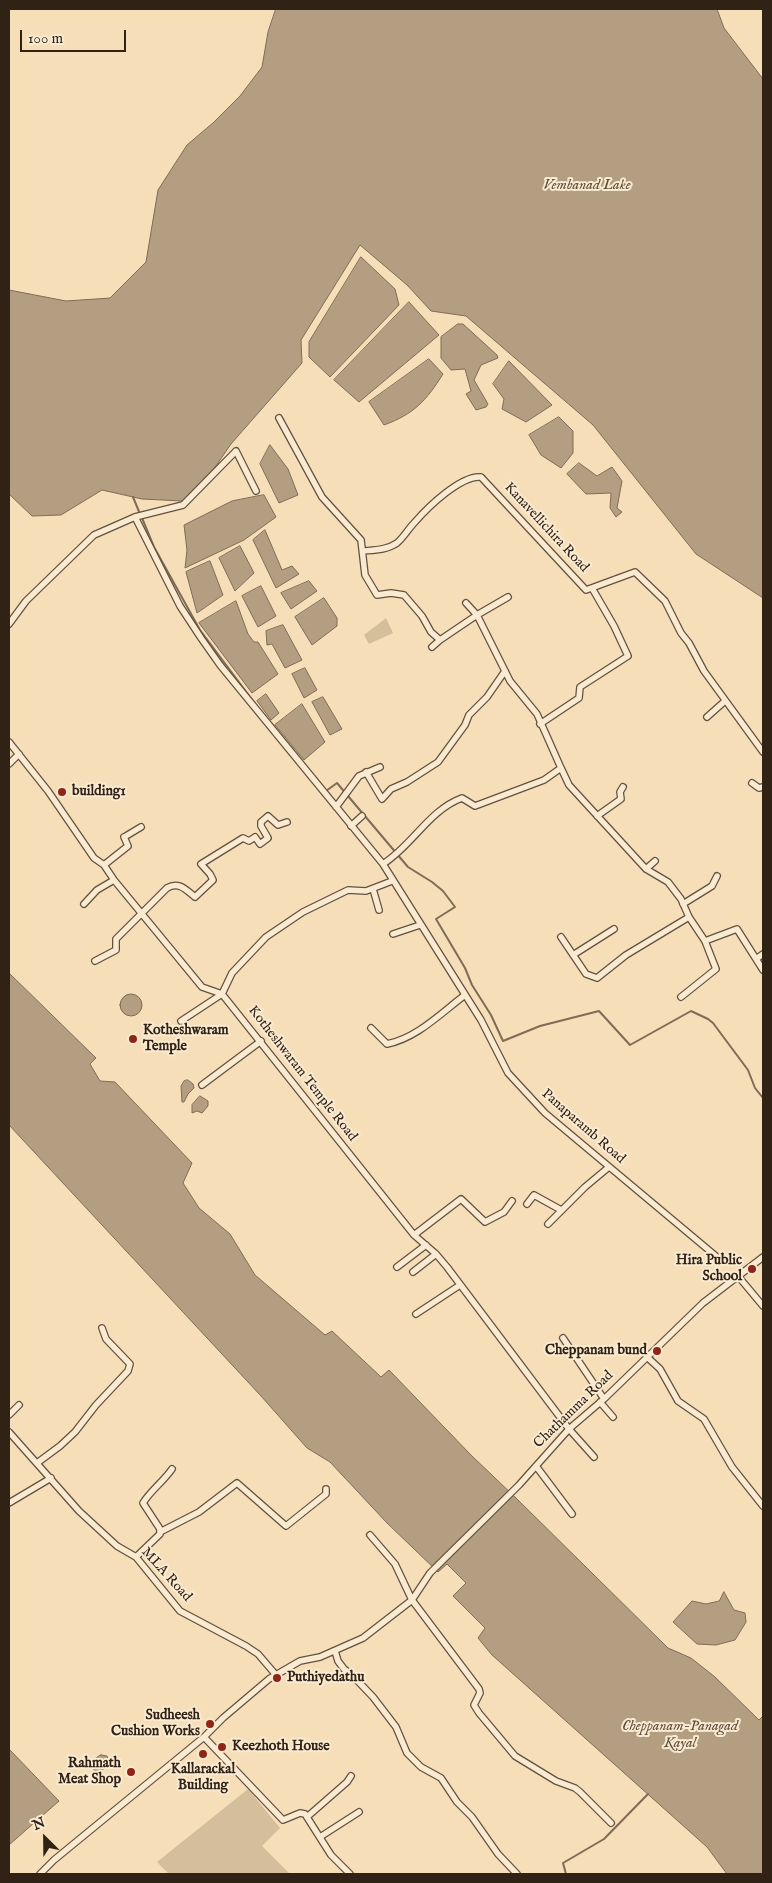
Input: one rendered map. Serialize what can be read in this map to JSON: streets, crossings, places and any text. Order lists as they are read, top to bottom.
{
  "streets": {
    "street": [
      "Kanavellichira Road",
      "Kotheshwaram Temple Road",
      "Panaparamb Road",
      "Chathamma Road",
      "MLA Road"
    ]
  },
  "crossings": [
    ["Kotheshwaram Temple Road", "Chathamma Road"],
    ["Chathamma Road", "MLA Road"]
  ],
  "water": ["Vembanad Lake", "Cheppanam-Panagad Kayal"],
  "places": [
    "building1",
    "Kotheshwaram Temple",
    "Hira Public School",
    "Cheppanam bund",
    "Puthiyedathu",
    "Sudheesh Cushion Works",
    "Keezhoth House",
    "Kallarackal Building",
    "Rahmath Meat Shop"
  ],
  "scale_bar": "100 m",
  "north": "top left"
}
